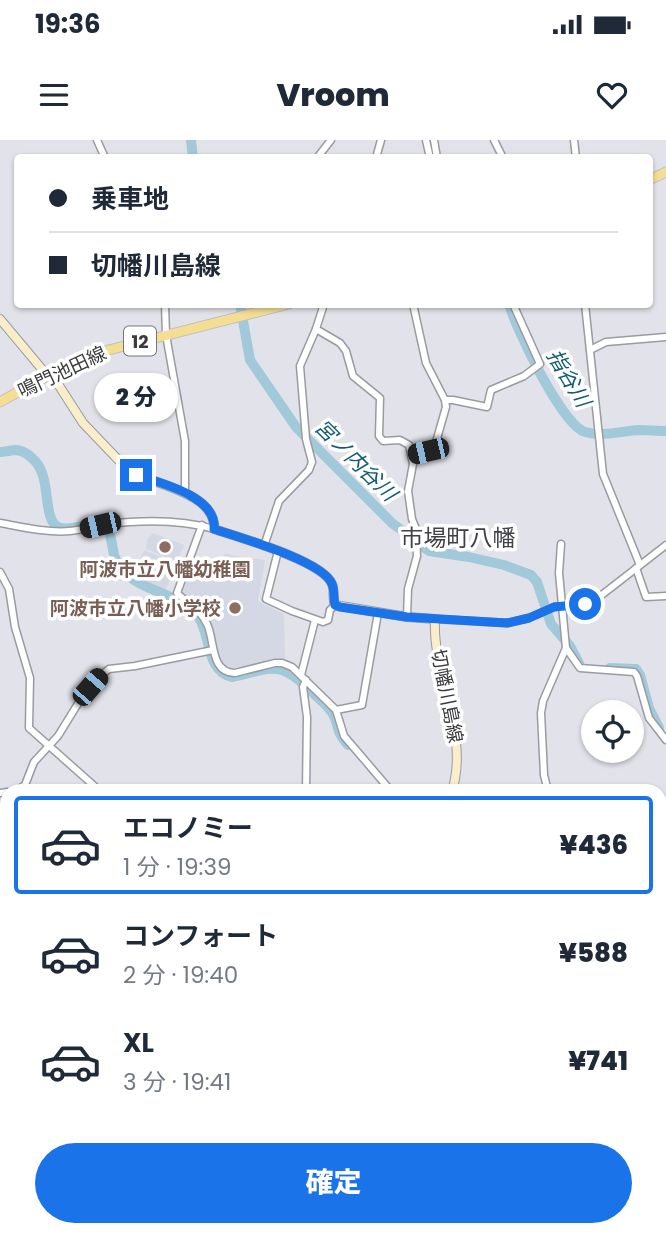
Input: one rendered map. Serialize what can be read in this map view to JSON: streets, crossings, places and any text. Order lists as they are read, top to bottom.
{
  "streets": {
    "main road": ["12", "鳴門池田線", "切幡川島線"]
  },
  "districts": ["市場町八幡"],
  "water": ["指谷川", "宮ノ内谷川"],
  "places": ["阿波市立八幡幼稚園", "阿波市立八幡小学校"],
  "page": {
    "status": "19:36",
    "header": "Vroom",
    "banner": ["乗車地", "切幡川島線"],
    "bubble": "2 分",
    "list": [
      {
        "name": "エコノミー",
        "note": "1 分 · 19:39",
        "value": "¥436"
      },
      {
        "name": "コンフォート",
        "note": "2 分 · 19:40",
        "value": "¥588"
      },
      {
        "name": "XL",
        "note": "3 分 · 19:41",
        "value": "¥741"
      }
    ],
    "buttons": "確定"
  }
}
